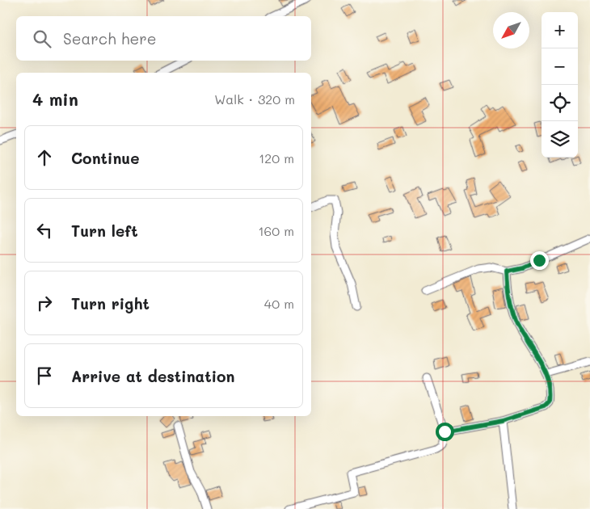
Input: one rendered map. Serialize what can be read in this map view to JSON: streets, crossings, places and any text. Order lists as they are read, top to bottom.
{
  "north": "bottom left",
  "page": {
    "map_buttons": ["+", "−"],
    "search": "Search here",
    "heading": ["4 min", "Walk · 320 m"],
    "list": [
      ["Continue", "120 m"],
      ["Turn left", "160 m"],
      ["Turn right", "40 m"],
      "Arrive at destination"
    ]
  }
}
